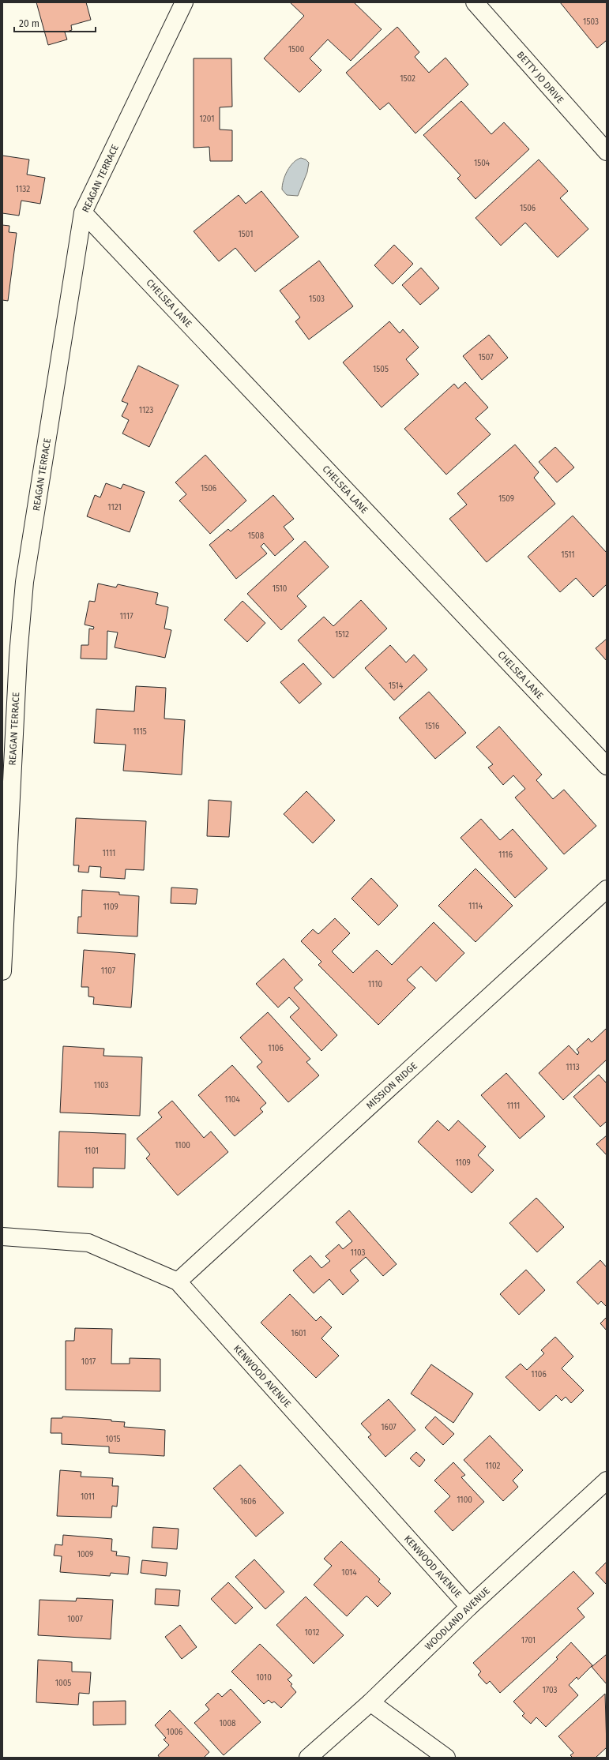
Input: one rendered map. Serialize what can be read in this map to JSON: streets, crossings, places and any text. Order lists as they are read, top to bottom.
{
  "streets": {
    "street": [
      "BETTY JO DRIVE",
      "REAGAN TERRACE",
      "CHELSEA LANE",
      "MISSION RIDGE",
      "KENWOOD AVENUE",
      "WOODLAND AVENUE"
    ]
  },
  "crossings": [
    ["REAGAN TERRACE", "CHELSEA LANE"],
    ["MISSION RIDGE", "KENWOOD AVENUE"],
    ["KENWOOD AVENUE", "WOODLAND AVENUE"]
  ],
  "house_numbers": [
    "1503",
    "1500",
    "1502",
    "1201",
    "1504",
    "1132",
    "1506",
    "1501",
    "1503",
    "1507",
    "1505",
    "1123",
    "1506",
    "1509",
    "1121",
    "1508",
    "1511",
    "1510",
    "1117",
    "1512",
    "1514",
    "1516",
    "1115",
    "1111",
    "1116",
    "1114",
    "1109",
    "1107",
    "1110",
    "1106",
    "1113",
    "1103",
    "1104",
    "1111",
    "1100",
    "1101",
    "1109",
    "1103",
    "1601",
    "1017",
    "1106",
    "1607",
    "1015",
    "1102",
    "1011",
    "1100",
    "1606",
    "1009",
    "1014",
    "1007",
    "1012",
    "1701",
    "1010",
    "1005",
    "1703",
    "1008",
    "1006"
  ],
  "scale_bar": "20 m"
}
